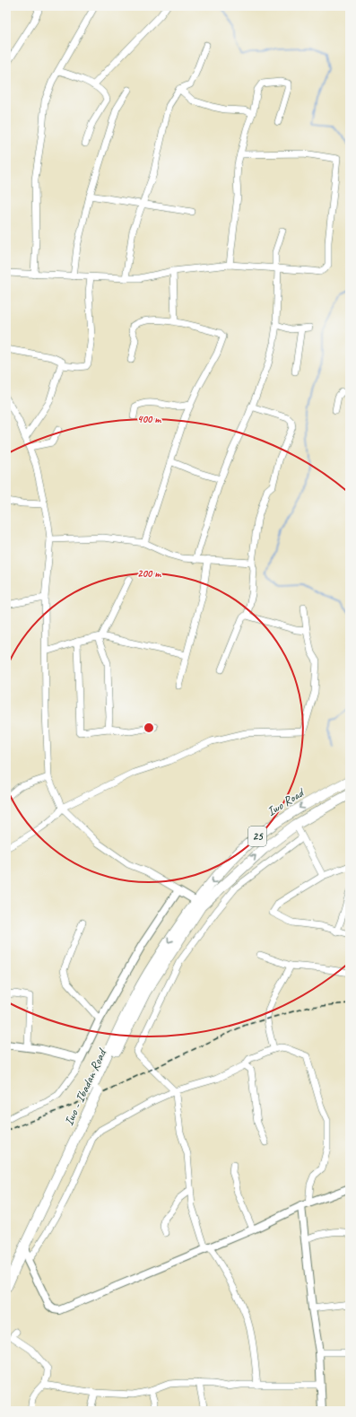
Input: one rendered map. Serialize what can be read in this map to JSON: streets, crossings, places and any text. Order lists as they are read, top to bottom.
{
  "streets": {
    "main road": ["Iwo Road", "25", "Iwo - Ibadan Road"]
  },
  "crossings": [
    ["Iwo Road", "Iwo - Ibadan Road"]
  ],
  "rings": ["400 m", "200 m"]
}
